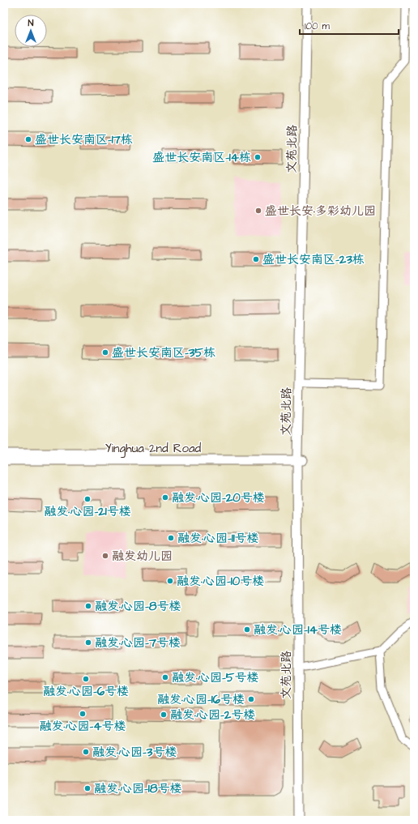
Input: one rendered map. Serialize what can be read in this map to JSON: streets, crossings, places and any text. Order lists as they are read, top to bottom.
{
  "streets": {
    "street": ["文苑北路", "Yinghua 2nd Road"]
  },
  "crossings": [
    ["文苑北路", "Yinghua 2nd Road"]
  ],
  "places": [
    "盛世长安南区-17栋",
    "盛世长安南区-14栋",
    "盛世长安·多彩幼儿园",
    "盛世长安南区-23栋",
    "盛世长安南区-35栋",
    "融发·心园-20号楼",
    "融发·心园-21号楼",
    "融发·心园-11号楼",
    "融发幼儿园",
    "融发·心园-10号楼",
    "融发·心园-8号楼",
    "融发·心园-14号楼",
    "融发·心园-7号楼",
    "融发·心园-5号楼",
    "融发·心园-6号楼",
    "融发·心园-16号楼",
    "融发·心园-4号楼",
    "融发·心园-2号楼",
    "融发·心园-3号楼",
    "融发·心园-18号楼"
  ],
  "scale_bar": "100 m",
  "north": "top"
}
